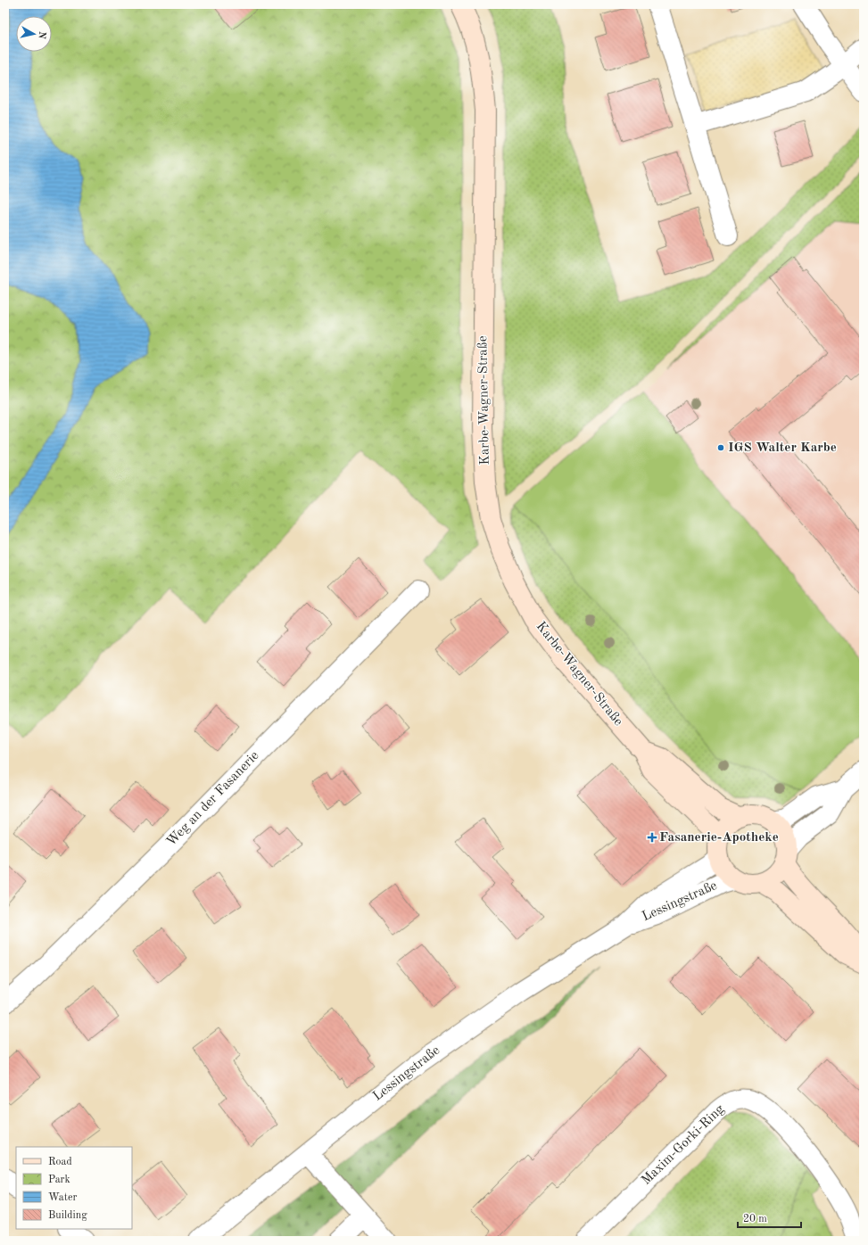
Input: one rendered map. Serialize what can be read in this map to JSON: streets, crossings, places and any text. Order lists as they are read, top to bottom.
{
  "streets": {
    "street": [
      "Karbe-Wagner-Straße",
      "Weg an der Fasanerie",
      "Lessingstraße",
      "Maxim-Gorki-Ring"
    ]
  },
  "crossings": [
    ["Karbe-Wagner-Straße", "Lessingstraße"]
  ],
  "places": {
    "other": ["IGS Walter Karbe"],
    "health": ["Fasanerie-Apotheke"]
  },
  "legend": [
    "Road",
    "Park",
    "Water",
    "Building"
  ],
  "scale_bar": "20 m",
  "north": "right"
}
